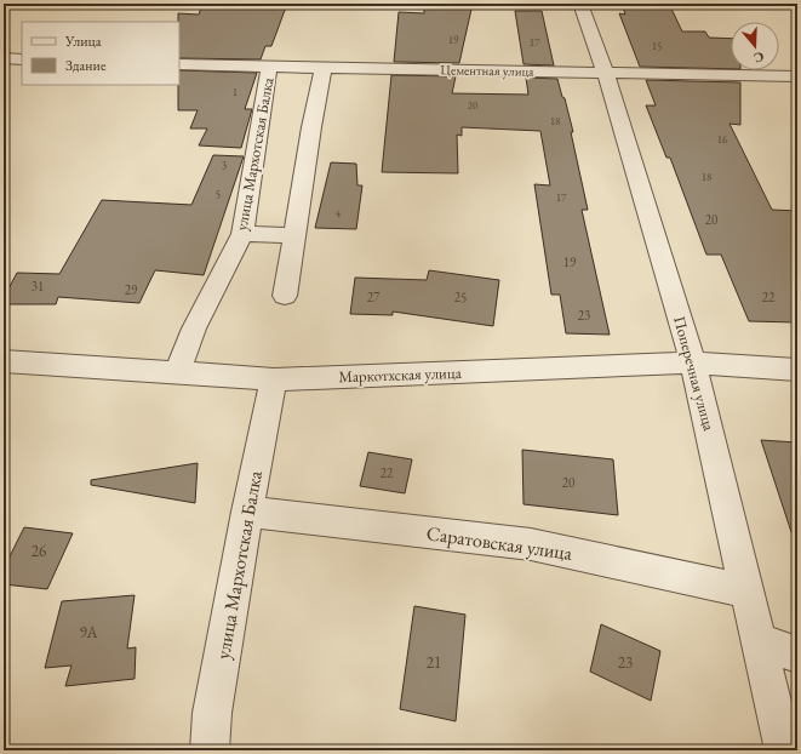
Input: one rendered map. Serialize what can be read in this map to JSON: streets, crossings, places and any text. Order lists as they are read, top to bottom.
{
  "streets": {
    "street": [
      "Цементная улица",
      "улица Мархотская Балка",
      "Поперечная улица",
      "Маркотхская улица",
      "Саратовская улица"
    ]
  },
  "crossings": [
    ["Цементная улица", "улица Мархотская Балка"],
    ["Цементная улица", "Поперечная улица"],
    ["улица Мархотская Балка", "Маркотхская улица"],
    ["улица Мархотская Балка", "Саратовская улица"],
    ["Поперечная улица", "Маркотхская улица"],
    ["Поперечная улица", "Саратовская улица"]
  ],
  "house_numbers": [
    "19",
    "17",
    "15",
    "1",
    "20",
    "18",
    "16",
    "3",
    "18",
    "5",
    "17",
    "4",
    "20",
    "19",
    "31",
    "29",
    "27",
    "25",
    "22",
    "23",
    "22",
    "20",
    "26",
    "9А",
    "21",
    "23"
  ],
  "legend": ["Улица", "Здание"],
  "north": "bottom"
}
